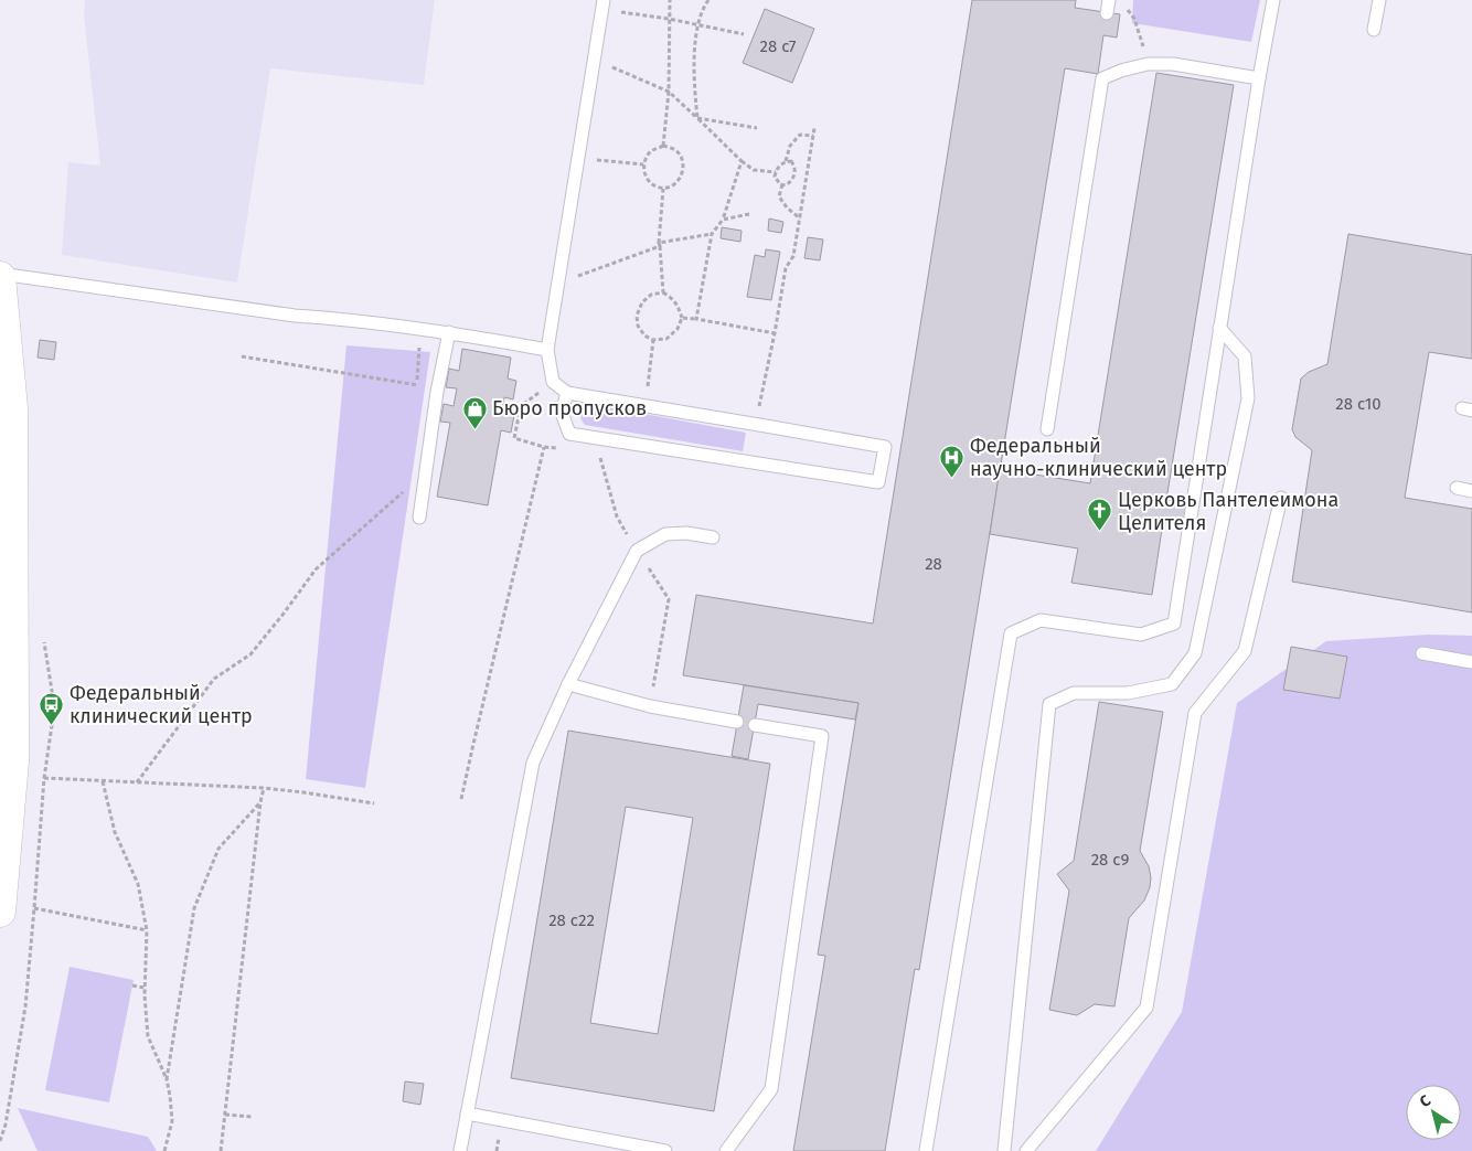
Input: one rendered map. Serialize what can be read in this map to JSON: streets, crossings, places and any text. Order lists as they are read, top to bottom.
{
  "places": {
    "shop": ["Бюро пропусков"],
    "hospital": ["Федеральный научно-клинический центр"],
    "church": ["Церковь Пантелеимона Целителя"],
    "bus stop": ["Федеральный клинический центр"]
  },
  "house_numbers": [
    "28 с7",
    "28 с10",
    "28",
    "28 с9",
    "28 с22"
  ],
  "north": "top left"
}
